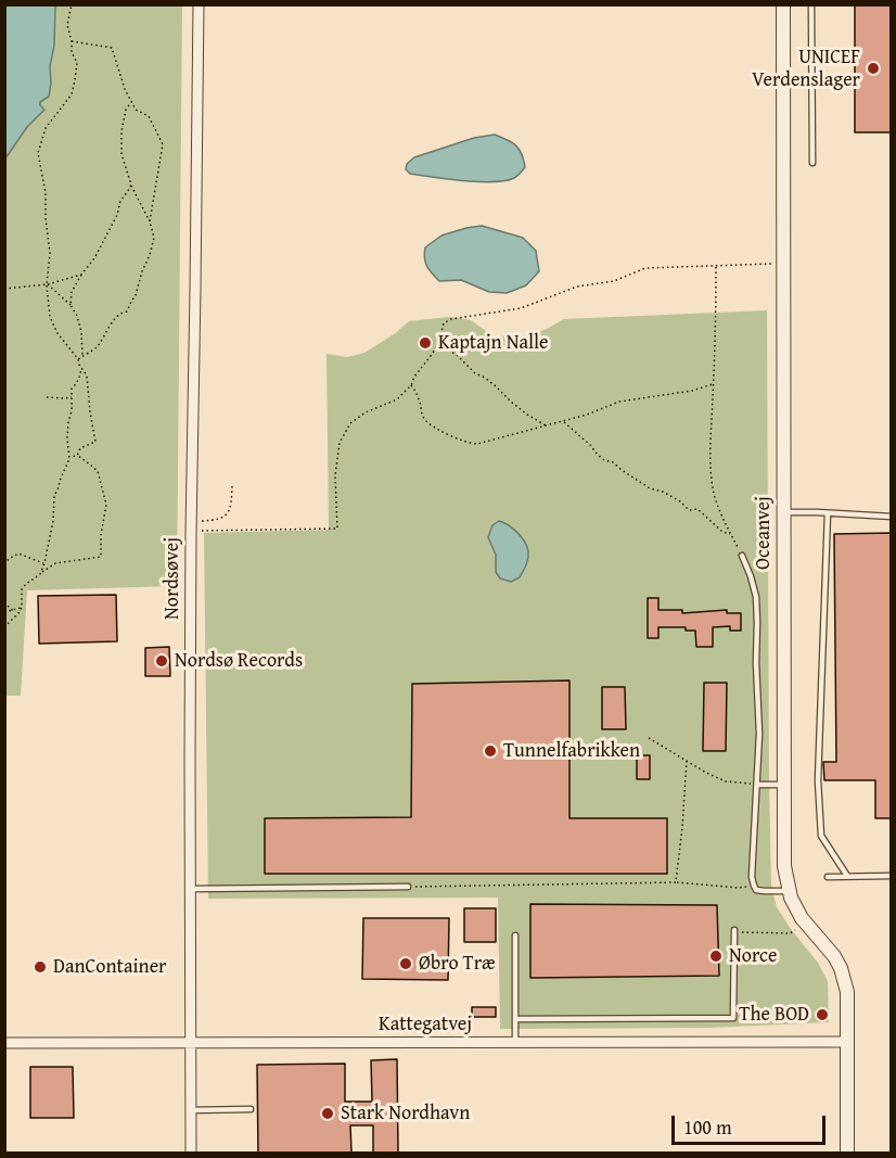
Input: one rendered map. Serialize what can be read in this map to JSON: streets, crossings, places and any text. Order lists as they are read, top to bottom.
{
  "streets": {
    "street": ["Oceanvej", "Nordsøvej", "Kattegatvej"]
  },
  "crossings": [
    ["Oceanvej", "Kattegatvej"],
    ["Nordsøvej", "Kattegatvej"]
  ],
  "places": [
    "UNICEF Verdenslager",
    "Kaptajn Nalle",
    "Nordsø Records",
    "Tunnelfabrikken",
    "Norce",
    "Øbro Træ",
    "DanContainer",
    "The BOD",
    "Stark Nordhavn"
  ],
  "scale_bar": "100 m"
}
